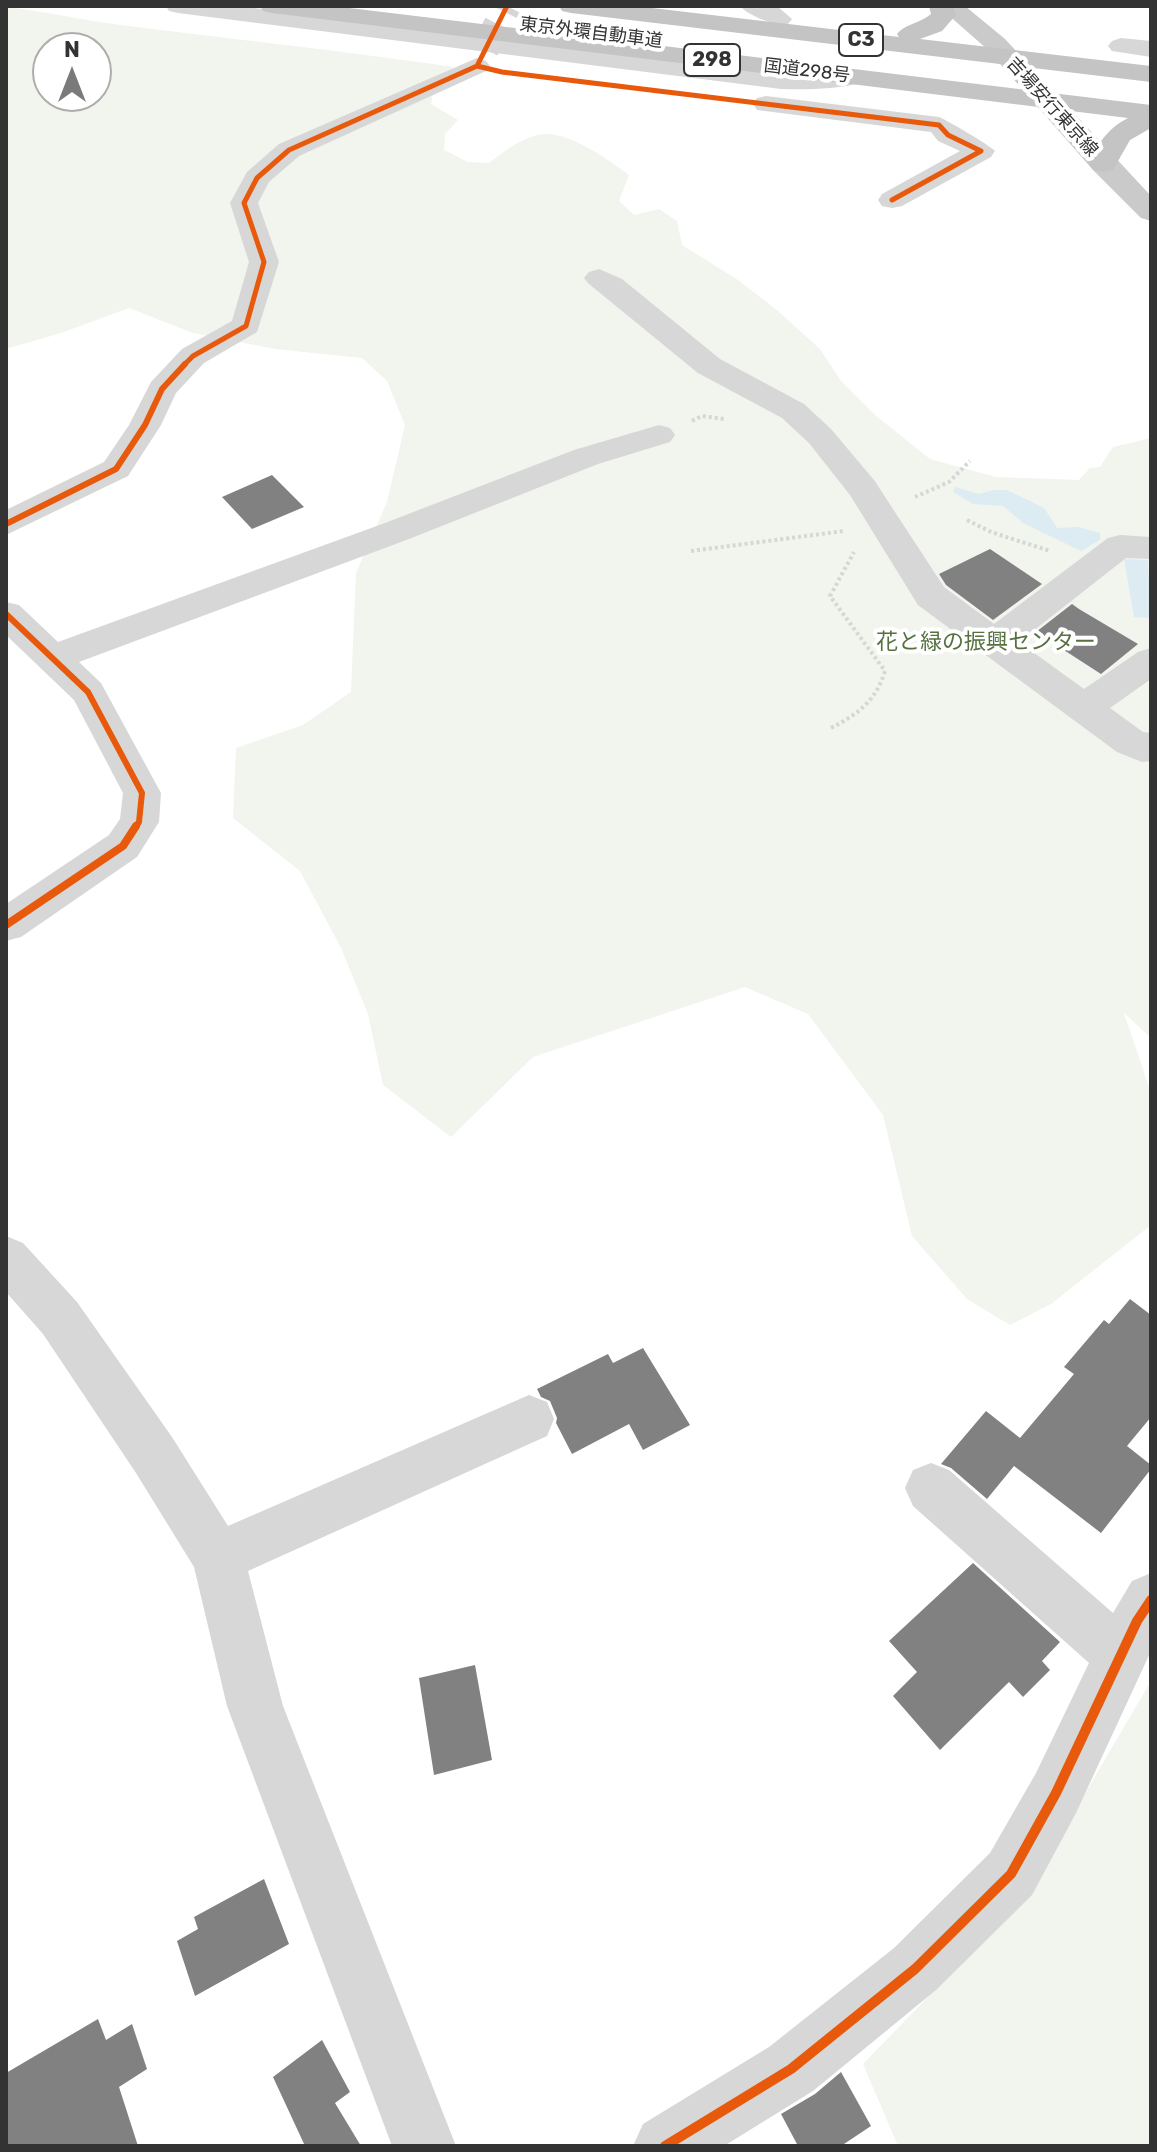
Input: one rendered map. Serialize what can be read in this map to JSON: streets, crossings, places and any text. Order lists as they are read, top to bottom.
{
  "streets": {
    "highway": [
      "東京外環自動車道",
      "C3",
      "298",
      "国道298号"
    ],
    "main road": ["吉場安行東京線"]
  },
  "crossings": [
    ["298", "吉場安行東京線"],
    ["国道298号", "吉場安行東京線"]
  ],
  "parks": ["花と緑の振興センター"],
  "north": "top"
}
